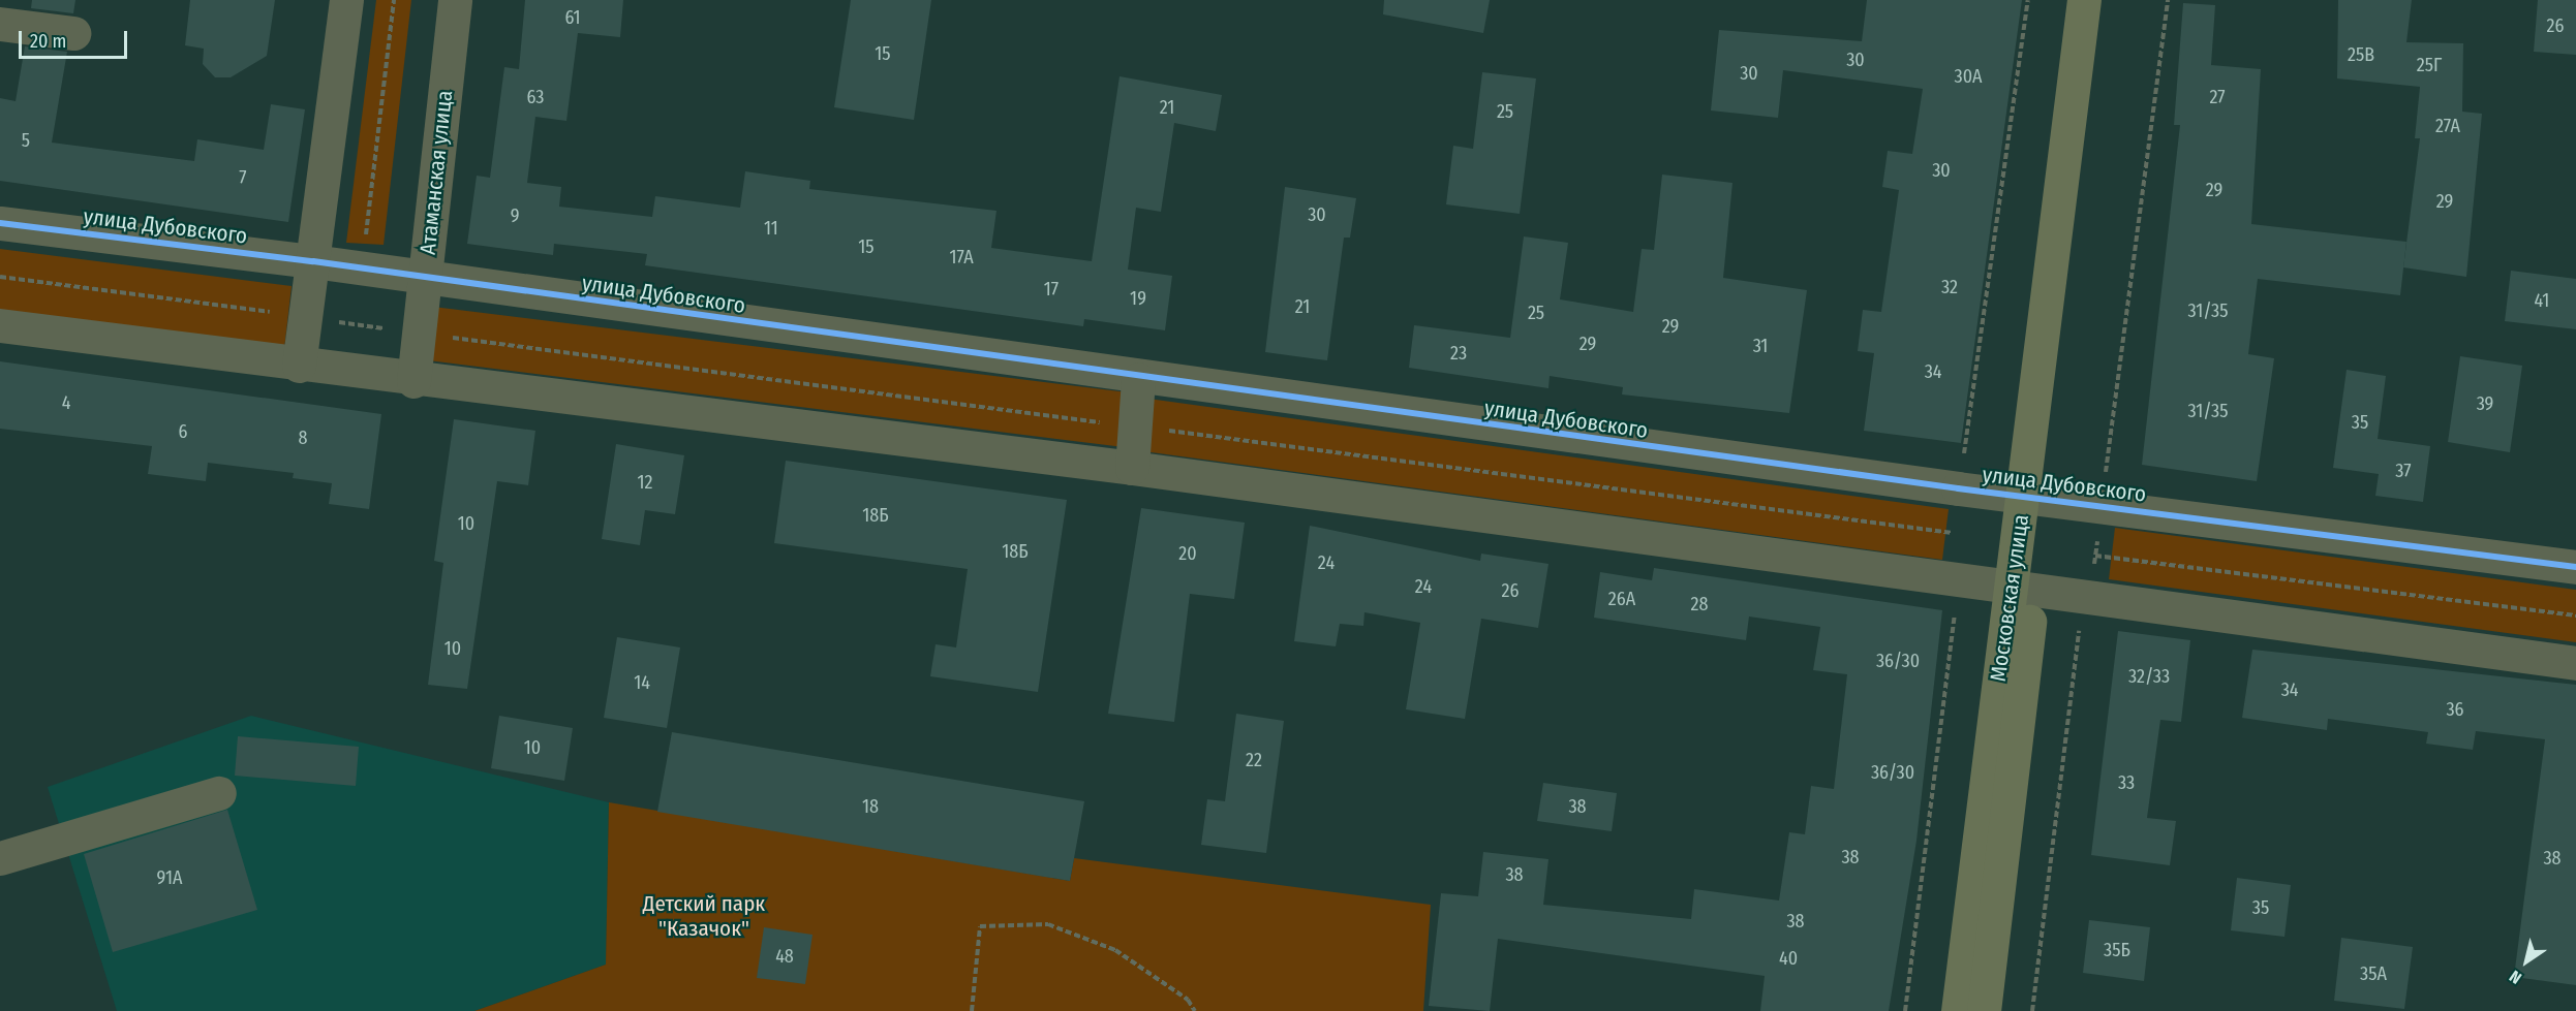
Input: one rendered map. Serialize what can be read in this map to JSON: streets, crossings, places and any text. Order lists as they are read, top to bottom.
{
  "streets": {
    "main road": ["Московская улица"],
    "street": ["Атаманская улица", "улица Дубовского"]
  },
  "crossings": [
    ["Атаманская улица", "улица Дубовского"],
    ["улица Дубовского", "Московская улица"]
  ],
  "parks": ["Детский парк \"Казачок\""],
  "house_numbers": [
    "61",
    "26",
    "15",
    "25В",
    "30",
    "25Г",
    "30",
    "30А",
    "63",
    "27",
    "21",
    "25",
    "27А",
    "5",
    "30",
    "7",
    "29",
    "29",
    "30",
    "9",
    "11",
    "15",
    "17А",
    "32",
    "17",
    "19",
    "41",
    "21",
    "31/35",
    "25",
    "29",
    "29",
    "31",
    "23",
    "34",
    "4",
    "39",
    "31/35",
    "35",
    "6",
    "8",
    "37",
    "12",
    "18Б",
    "10",
    "18Б",
    "20",
    "24",
    "24",
    "26",
    "26А",
    "28",
    "10",
    "36/30",
    "32/33",
    "14",
    "34",
    "36",
    "10",
    "22",
    "36/30",
    "33",
    "18",
    "38",
    "38",
    "38",
    "38",
    "91А",
    "35",
    "38",
    "35Б",
    "48",
    "40",
    "35А"
  ],
  "scale_bar": "20 m",
  "north": "bottom left"
}
